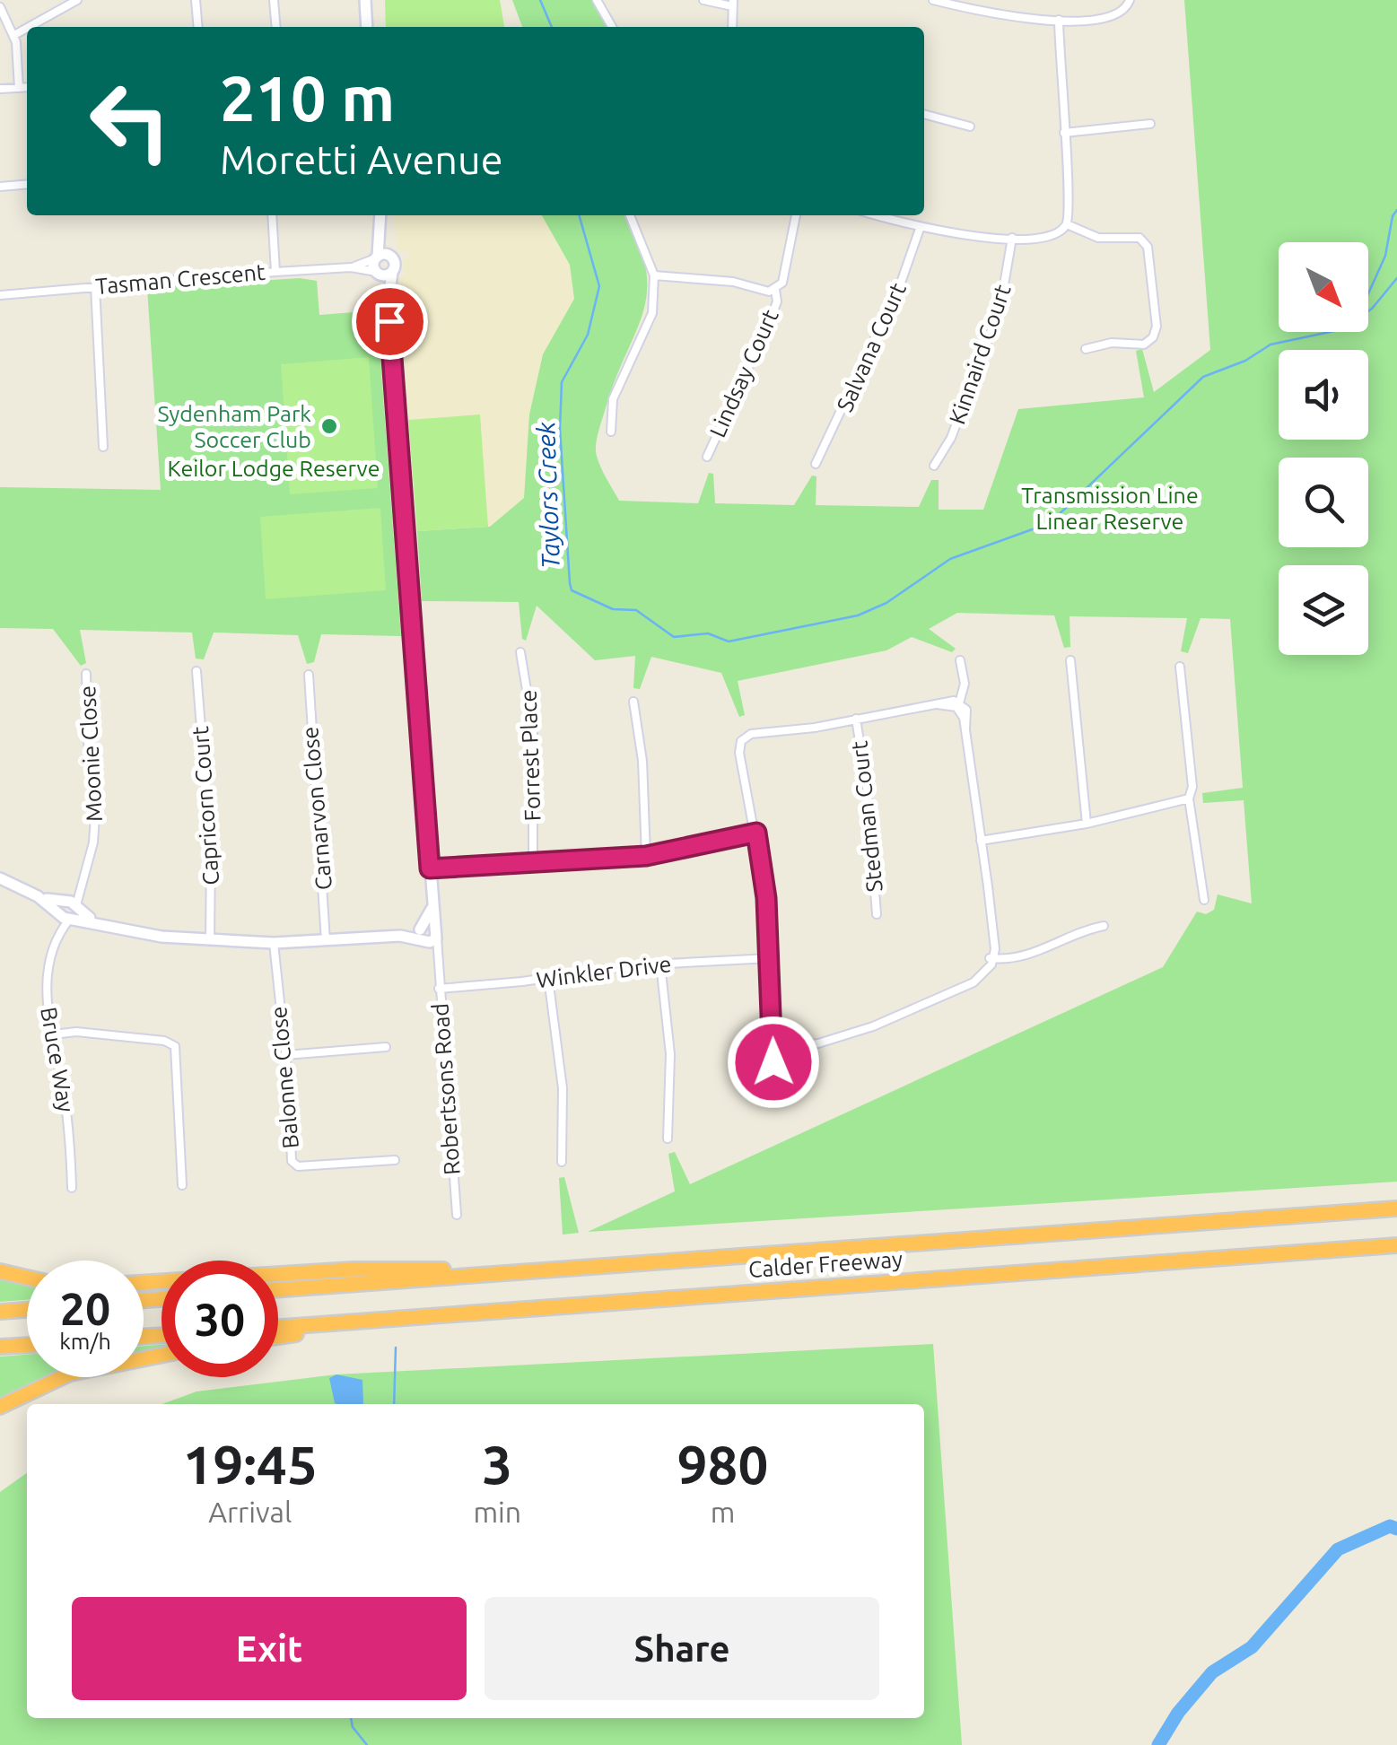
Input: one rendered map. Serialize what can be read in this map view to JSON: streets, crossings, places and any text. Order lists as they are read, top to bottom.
{
  "streets": {
    "highway": ["Calder Freeway"],
    "street": [
      "Tasman Crescent",
      "Salvana Court",
      "Kinnaird Court",
      "Lindsay Court",
      "Moonie Close",
      "Forrest Place",
      "Capricorn Court",
      "Carnarvon Close",
      "Stedman Court",
      "Winkler Drive",
      "Bruce Way",
      "Balonne Close",
      "Robertsons Road"
    ]
  },
  "crossings": [
    ["Moonie Close", "Bruce Way"],
    ["Winkler Drive", "Robertsons Road"]
  ],
  "water": ["Taylors Creek"],
  "parks": ["Keilor Lodge Reserve", "Transmission Line Linear Reserve"],
  "places": ["Sydenham Park Soccer Club"],
  "north": "bottom right",
  "page": {
    "turn": ["210 m", "Moretti Avenue"],
    "speed": "20 km/h",
    "limit": "30",
    "eta": [
      "19:45",
      "Arrival",
      "3",
      "min",
      "980",
      "m"
    ],
    "buttons": ["Exit", "Share"]
  }
}
